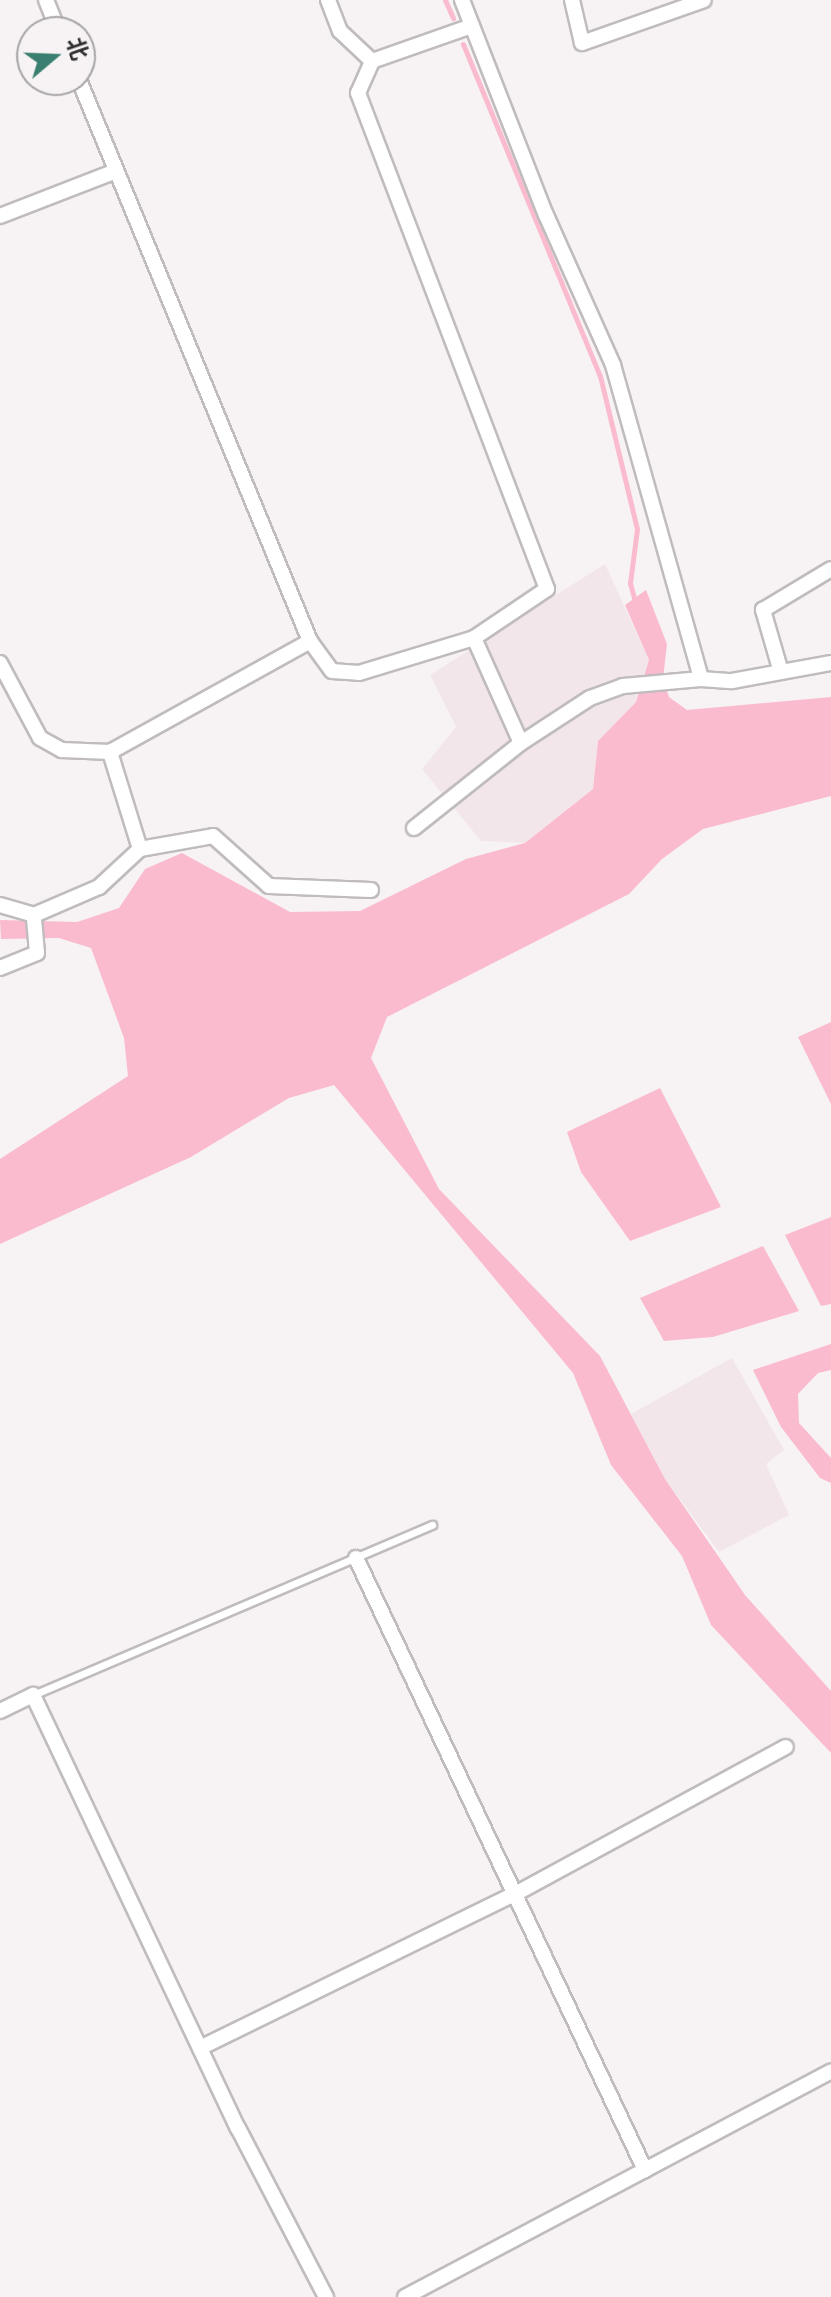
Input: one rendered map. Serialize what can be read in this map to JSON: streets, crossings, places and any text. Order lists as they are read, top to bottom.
{
  "north": "right"
}
